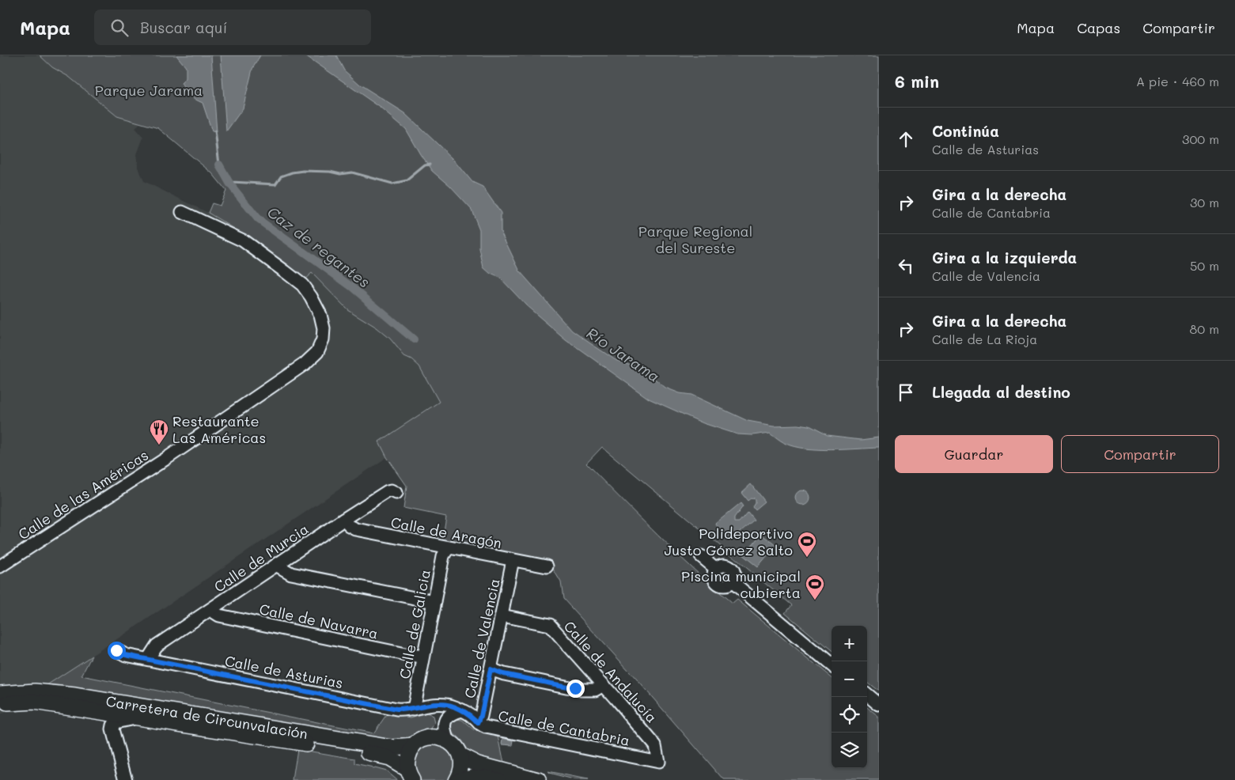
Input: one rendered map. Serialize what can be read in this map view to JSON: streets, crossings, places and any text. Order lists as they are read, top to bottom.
{
  "streets": {
    "main road": ["Carretera de Circunvalación"],
    "street": [
      "Calle de las Américas",
      "Calle de Aragón",
      "Calle de Murcia",
      "Calle de Navarra",
      "Calle de Galicia",
      "Calle de Valencia",
      "Calle de Asturias",
      "Calle de Andalucía",
      "Calle de Cantabria"
    ]
  },
  "crossings": [
    ["Calle de Aragón", "Calle de Murcia"],
    ["Calle de Aragón", "Calle de Galicia"],
    ["Calle de Aragón", "Calle de Valencia"],
    ["Calle de Murcia", "Calle de Navarra"],
    ["Calle de Murcia", "Calle de Asturias"],
    ["Calle de Navarra", "Calle de Galicia"],
    ["Calle de Galicia", "Calle de Asturias"],
    ["Calle de Valencia", "Calle de Andalucía"],
    ["Calle de Valencia", "Calle de Cantabria"],
    ["Calle de Asturias", "Calle de Cantabria"],
    ["Calle de Andalucía", "Calle de Cantabria"]
  ],
  "water": ["Caz de regantes", "Río Jarama"],
  "parks": ["Parque Jarama", "Parque Regional del Sureste"],
  "places": {
    "restaurant": ["Restaurante Las Américas"],
    "sports": ["Polideportivo Justo Gómez Salto", "Piscina municipal cubierta"]
  },
  "page": {
    "header": "Mapa",
    "search": "Buscar aquí",
    "nav": ["Mapa", "Capas", "Compartir"],
    "heading": ["6 min", "A pie · 460 m"],
    "list": [
      ["Continúa", "Calle de Asturias", "300 m"],
      ["Gira a la derecha", "Calle de Cantabria", "30 m"],
      ["Gira a la izquierda", "Calle de Valencia", "50 m"],
      ["Gira a la derecha", "Calle de La Rioja", "80 m"],
      "Llegada al destino"
    ],
    "buttons": ["Guardar", "Compartir"],
    "map_buttons": ["+", "−"]
  }
}
